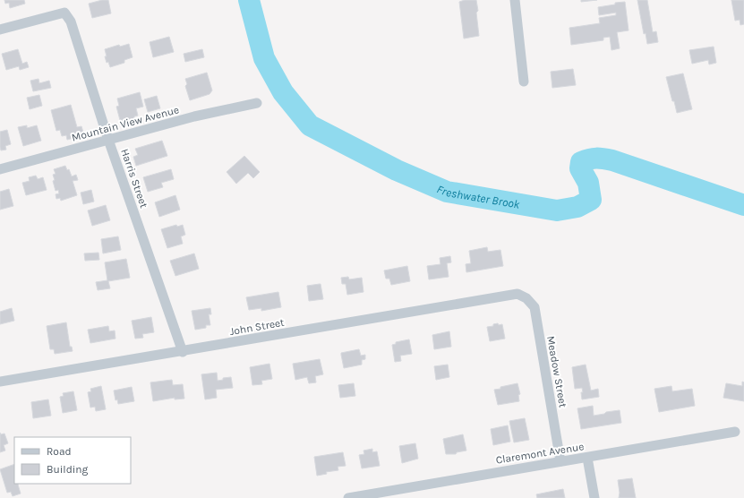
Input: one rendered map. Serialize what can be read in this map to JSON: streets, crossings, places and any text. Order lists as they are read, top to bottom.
{
  "streets": {
    "street": [
      "Mountain View Avenue",
      "Harris Street",
      "John Street",
      "Meadow Street",
      "Claremont Avenue"
    ]
  },
  "crossings": [
    ["Mountain View Avenue", "Harris Street"],
    ["Harris Street", "John Street"],
    ["John Street", "Meadow Street"],
    ["Meadow Street", "Claremont Avenue"]
  ],
  "water": ["Freshwater Brook"],
  "legend": ["Road", "Building"]
}
